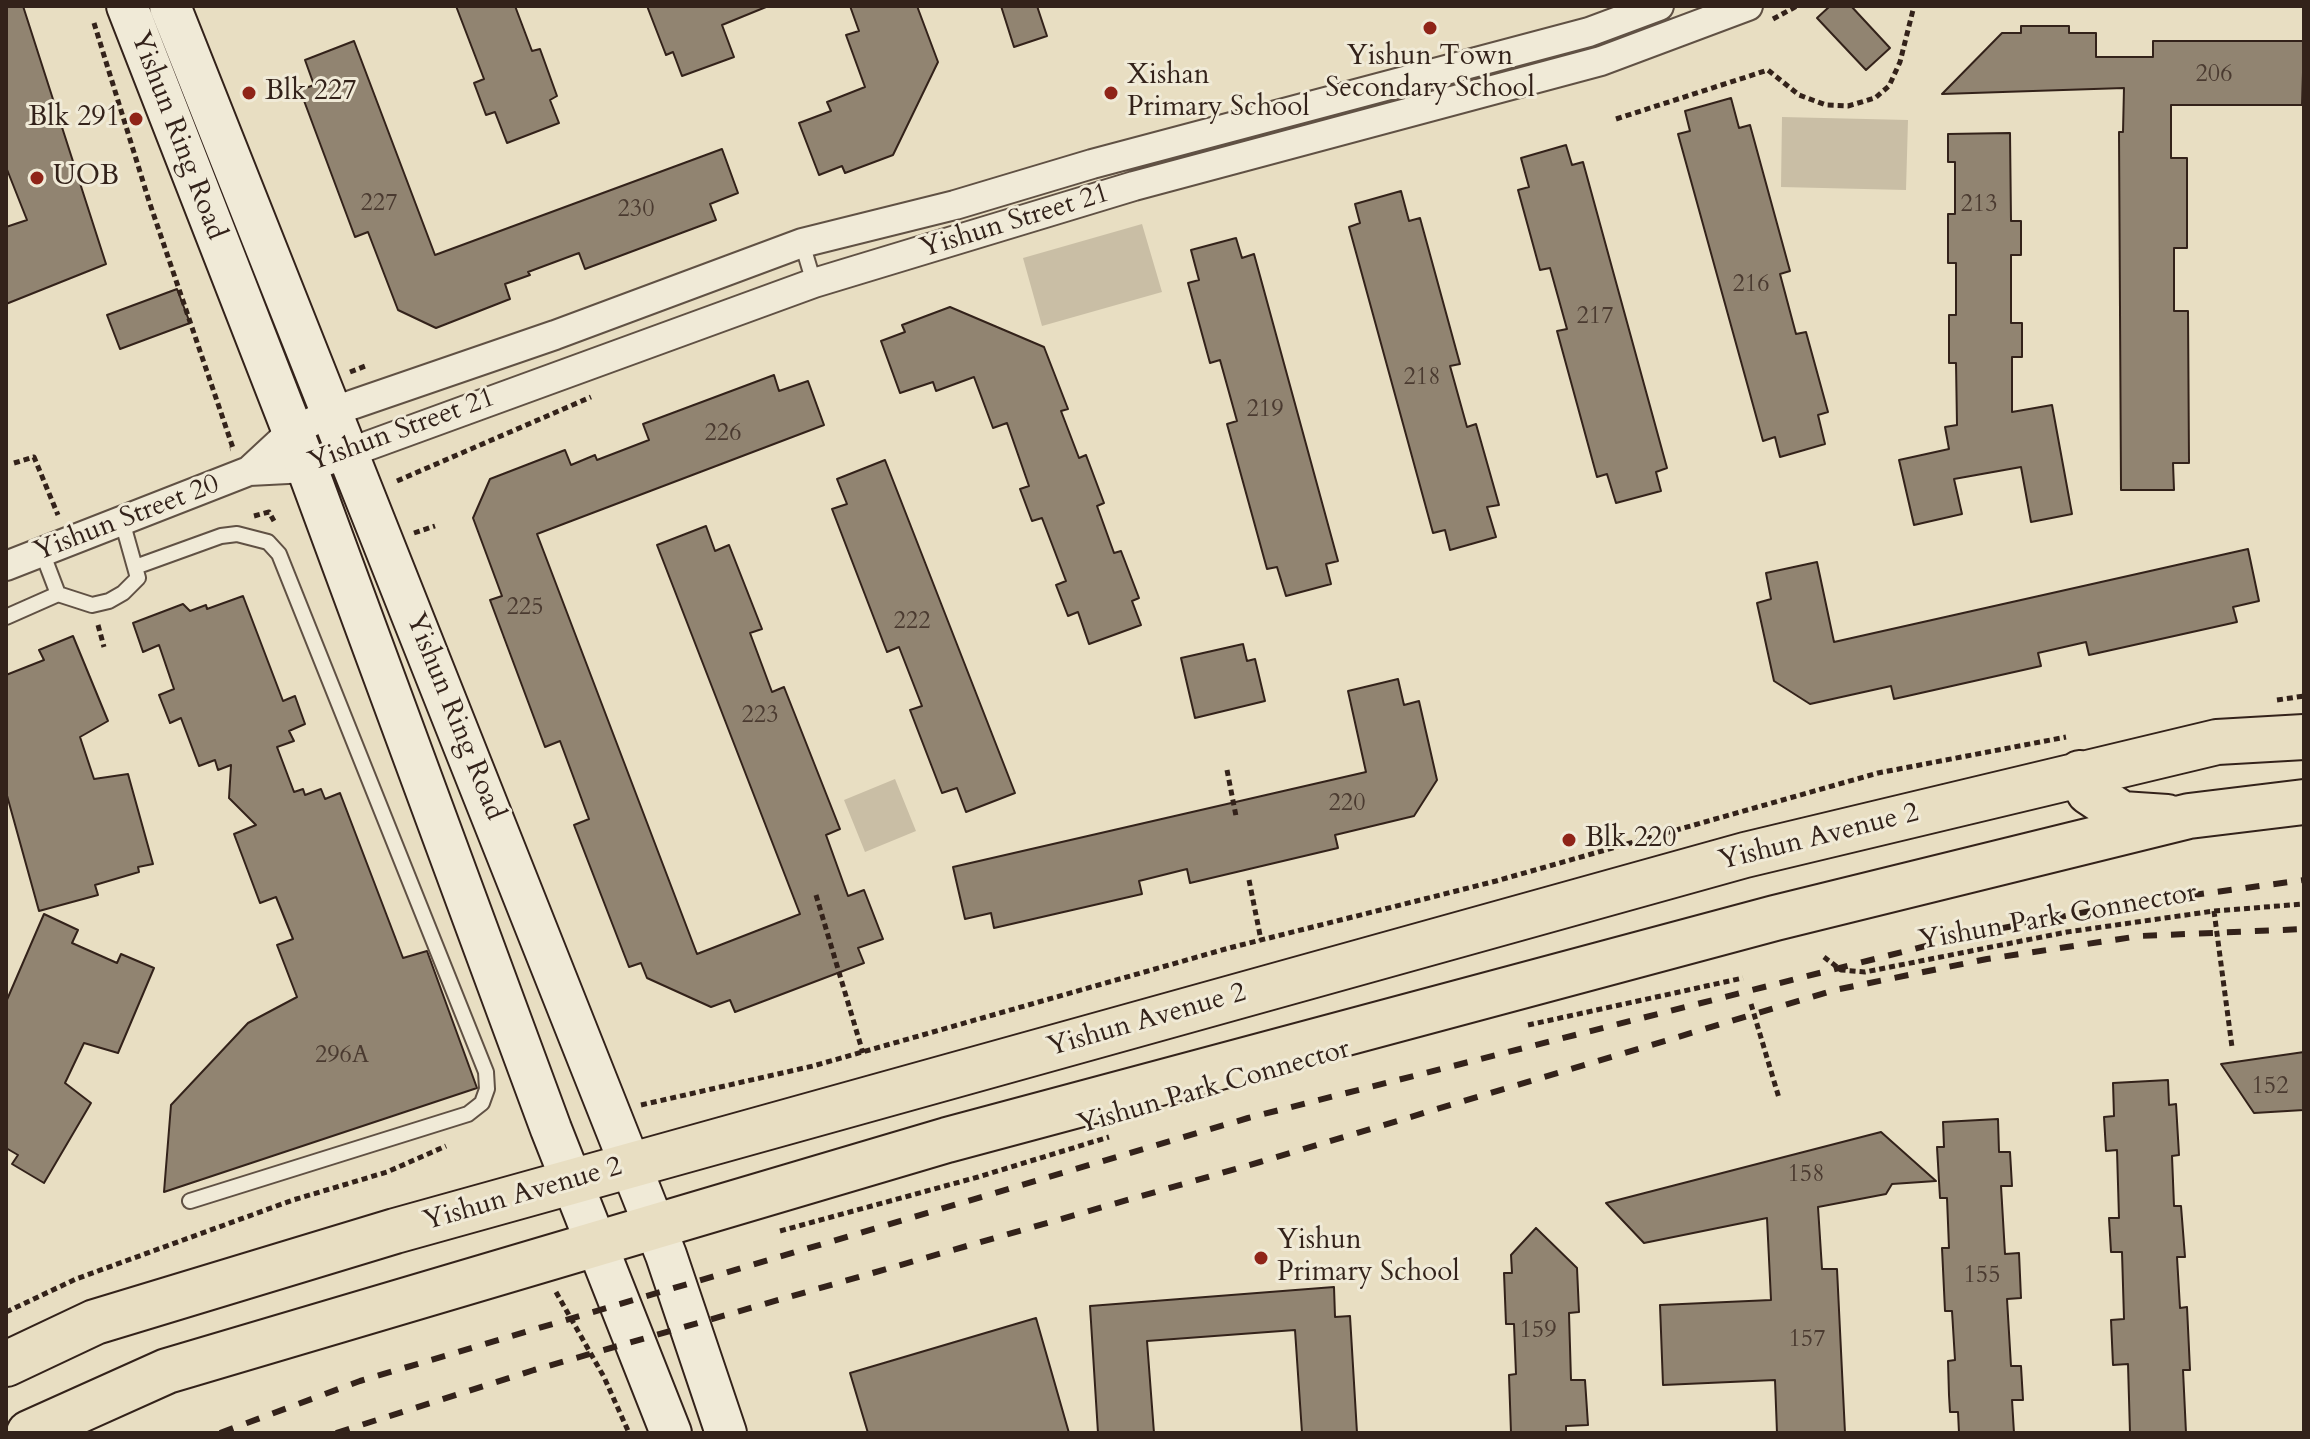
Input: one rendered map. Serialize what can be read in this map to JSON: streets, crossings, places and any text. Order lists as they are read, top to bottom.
{
  "streets": {
    "main road": ["Yishun Ring Road", "Yishun Avenue 2"],
    "street": ["Yishun Street 21", "Yishun Street 20"],
    "path": ["Yishun Park Connector"]
  },
  "crossings": [
    ["Yishun Ring Road", "Yishun Street 21"],
    ["Yishun Ring Road", "Yishun Avenue 2"],
    ["Yishun Street 21", "Yishun Street 20"]
  ],
  "places": [
    "Yishun Town Secondary School",
    "Blk 227",
    "Xishan Primary School",
    "Blk 291",
    "UOB",
    "Blk 220",
    "Yishun Primary School"
  ],
  "house_numbers": [
    "206",
    "227",
    "213",
    "230",
    "216",
    "217",
    "218",
    "219",
    "226",
    "225",
    "222",
    "223",
    "220",
    "296A",
    "152",
    "158",
    "155",
    "159",
    "157"
  ]
}
